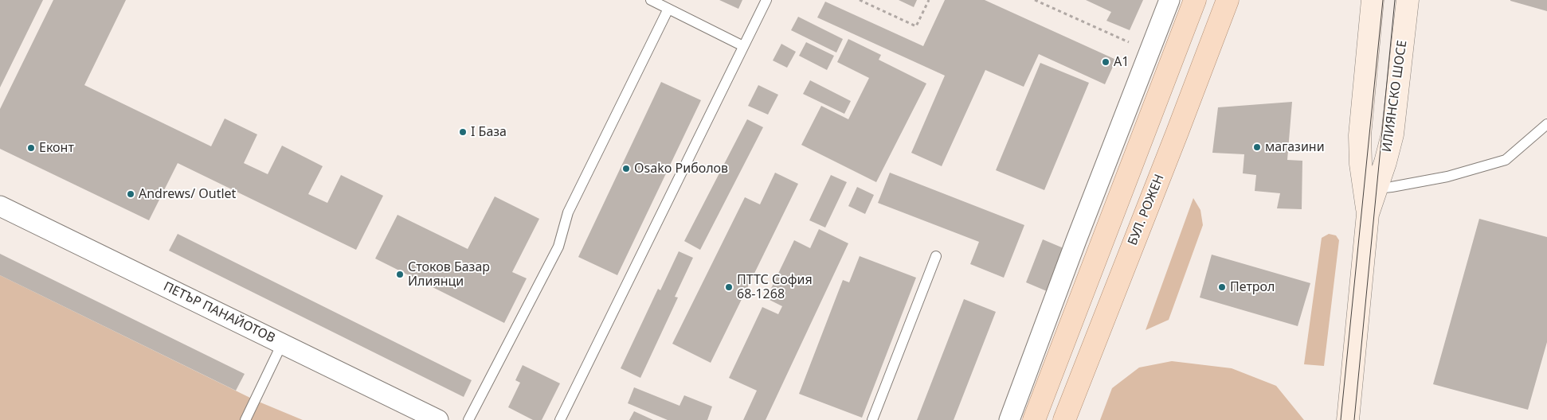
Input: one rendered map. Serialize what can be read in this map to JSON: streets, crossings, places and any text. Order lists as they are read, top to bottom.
{
  "streets": {
    "main road": ["БУЛ. РОЖЕН"],
    "street": ["ИЛИЯНСКО ШОСЕ", "ПЕТЪР ПАНАЙОТОВ"]
  },
  "places": [
    "A1",
    "I База",
    "магазини",
    "Еконт",
    "Osako Риболов",
    "Andrews/ Outlet",
    "Стоков Базар Илиянци",
    "ПТТС София 68-1268",
    "Петрол"
  ]
}
